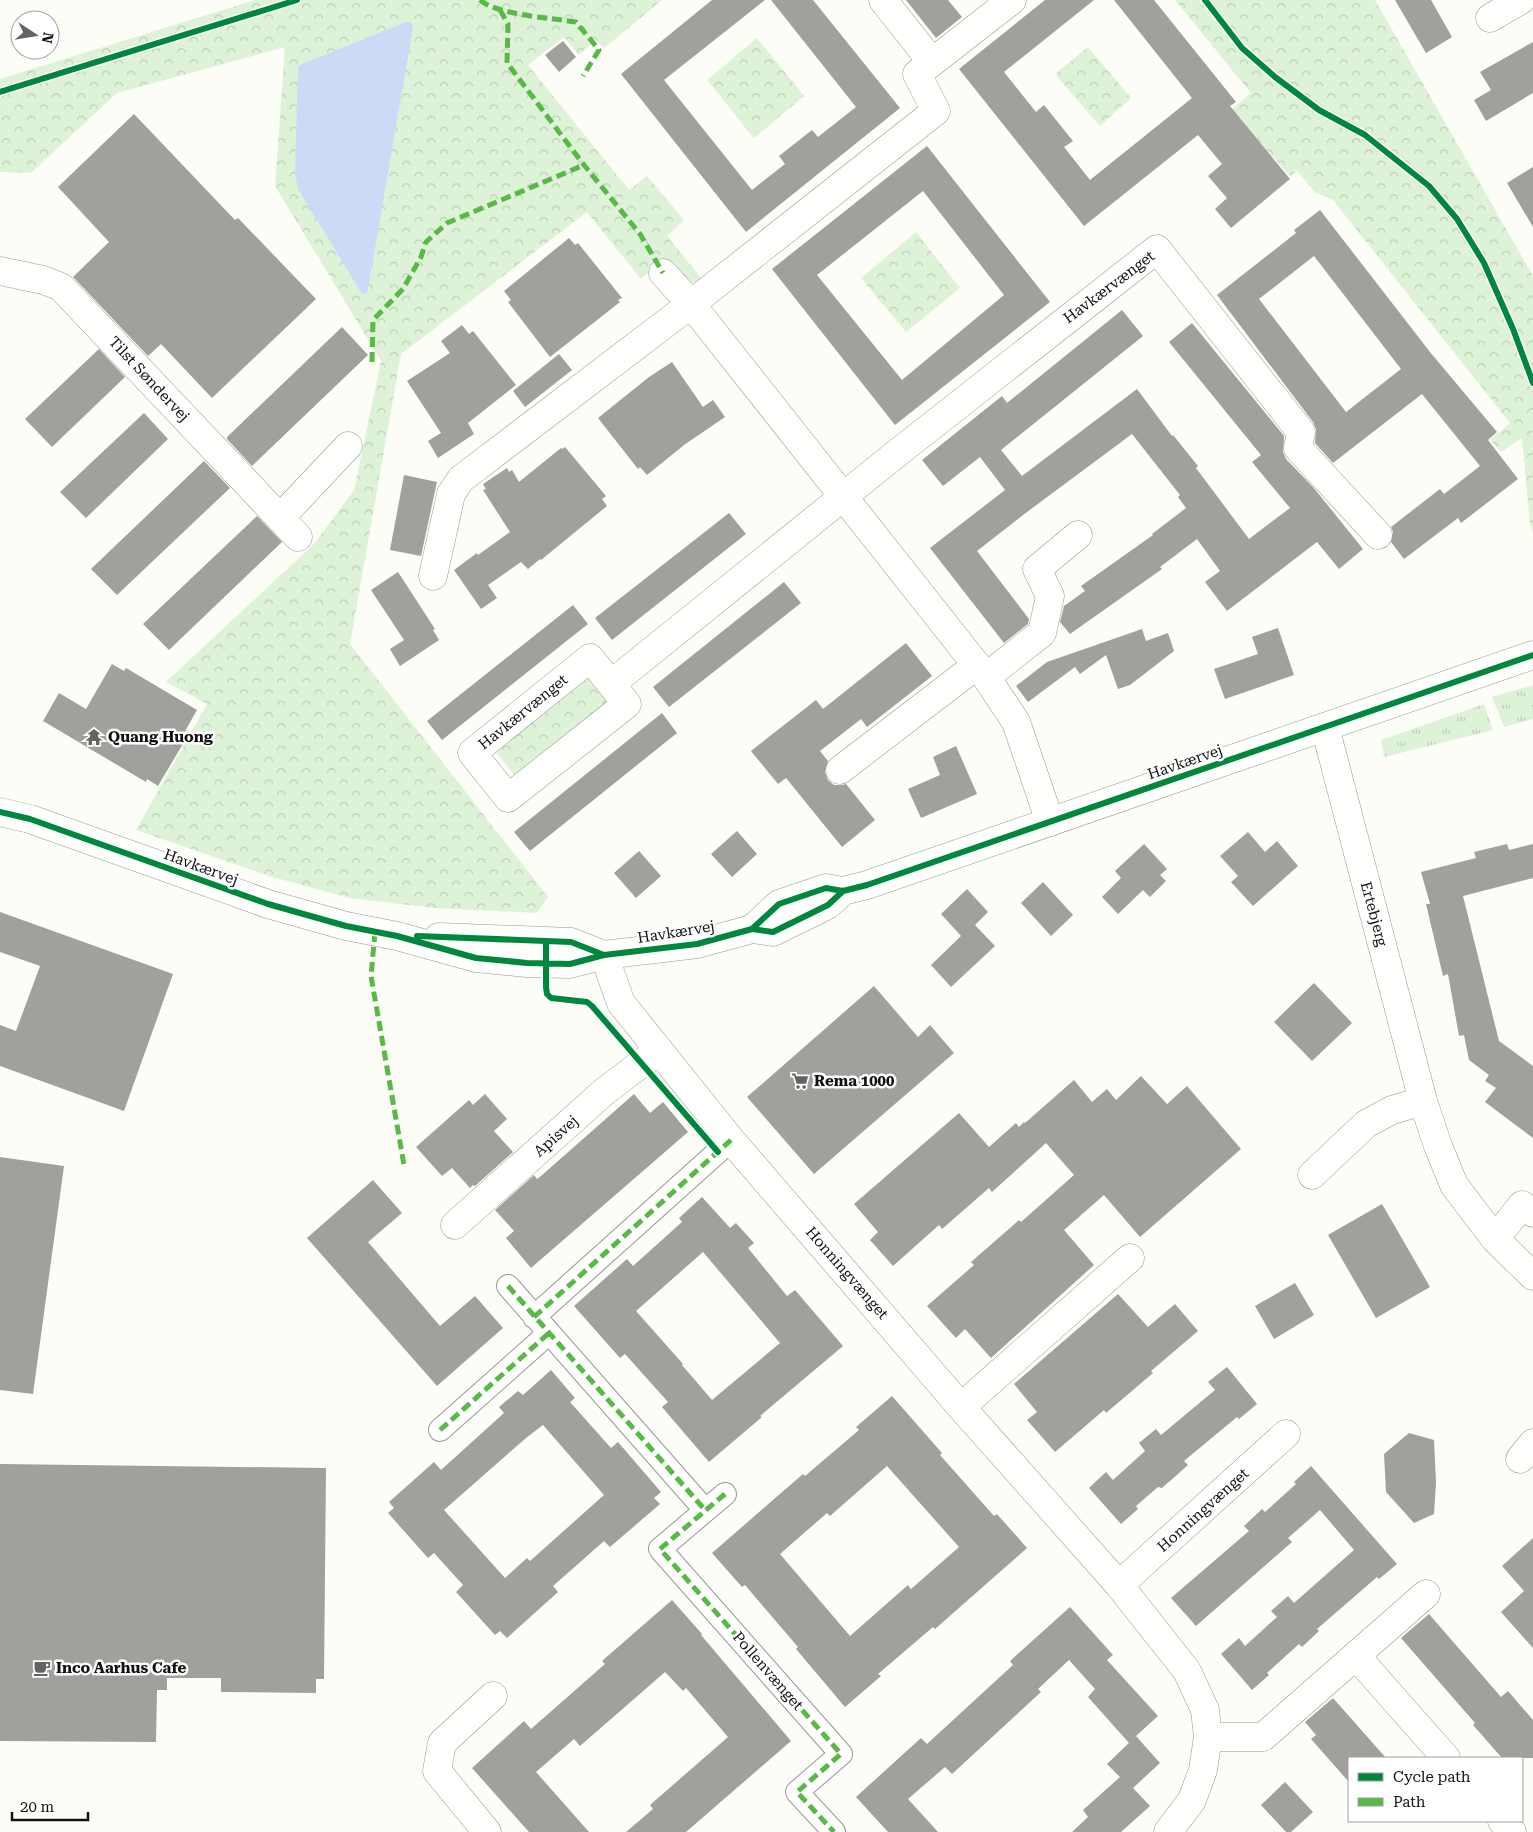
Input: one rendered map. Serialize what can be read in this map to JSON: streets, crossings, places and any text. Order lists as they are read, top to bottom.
{
  "streets": {
    "street": [
      "Havkærvænget",
      "Tilst Søndervej",
      "Havkærvej",
      "Ertebjerg",
      "Apisvej",
      "Honningvænget",
      "Pollenvænget"
    ]
  },
  "crossings": [
    ["Havkærvej", "Ertebjerg"],
    ["Havkærvej", "Honningvænget"],
    ["Apisvej", "Honningvænget"]
  ],
  "places": {
    "temple": ["Quang Huong"],
    "supermarket": ["Rema 1000"],
    "cafe": ["Inco Aarhus Cafe"]
  },
  "legend": ["Cycle path", "Path"],
  "scale_bar": "20 m",
  "north": "right"
}
